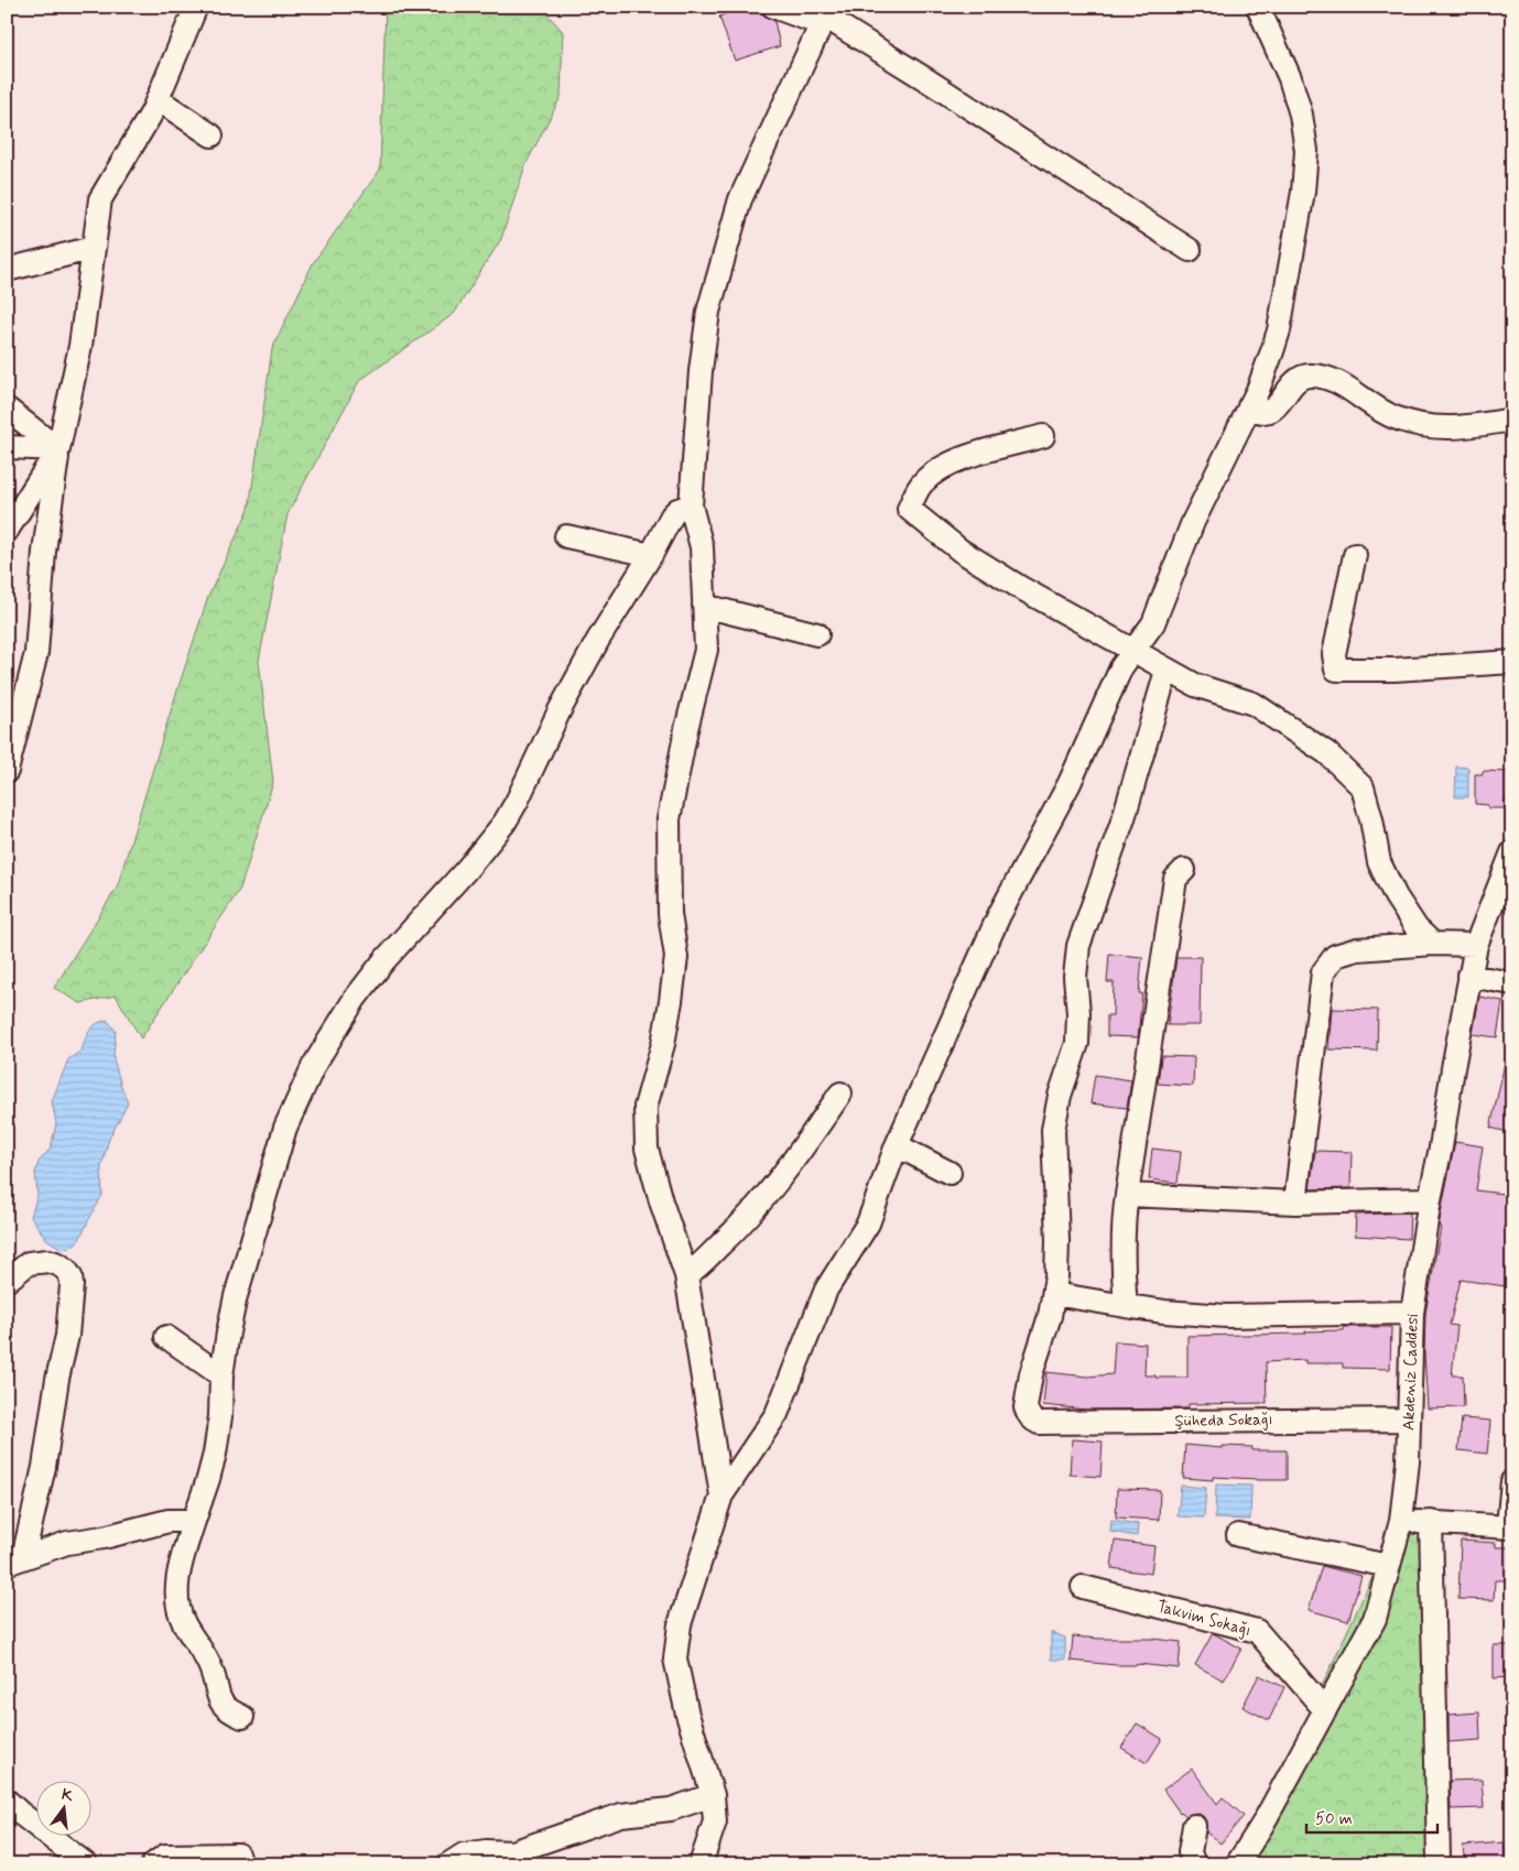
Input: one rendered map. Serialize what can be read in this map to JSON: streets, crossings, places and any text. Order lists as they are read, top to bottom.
{
  "streets": {
    "street": ["Akdeniz Caddesi", "Şüheda Sokağı", "Takvim Sokağı"]
  },
  "crossings": [
    ["Akdeniz Caddesi", "Şüheda Sokağı"],
    ["Akdeniz Caddesi", "Takvim Sokağı"]
  ],
  "scale_bar": "50 m",
  "north": "top"
}
